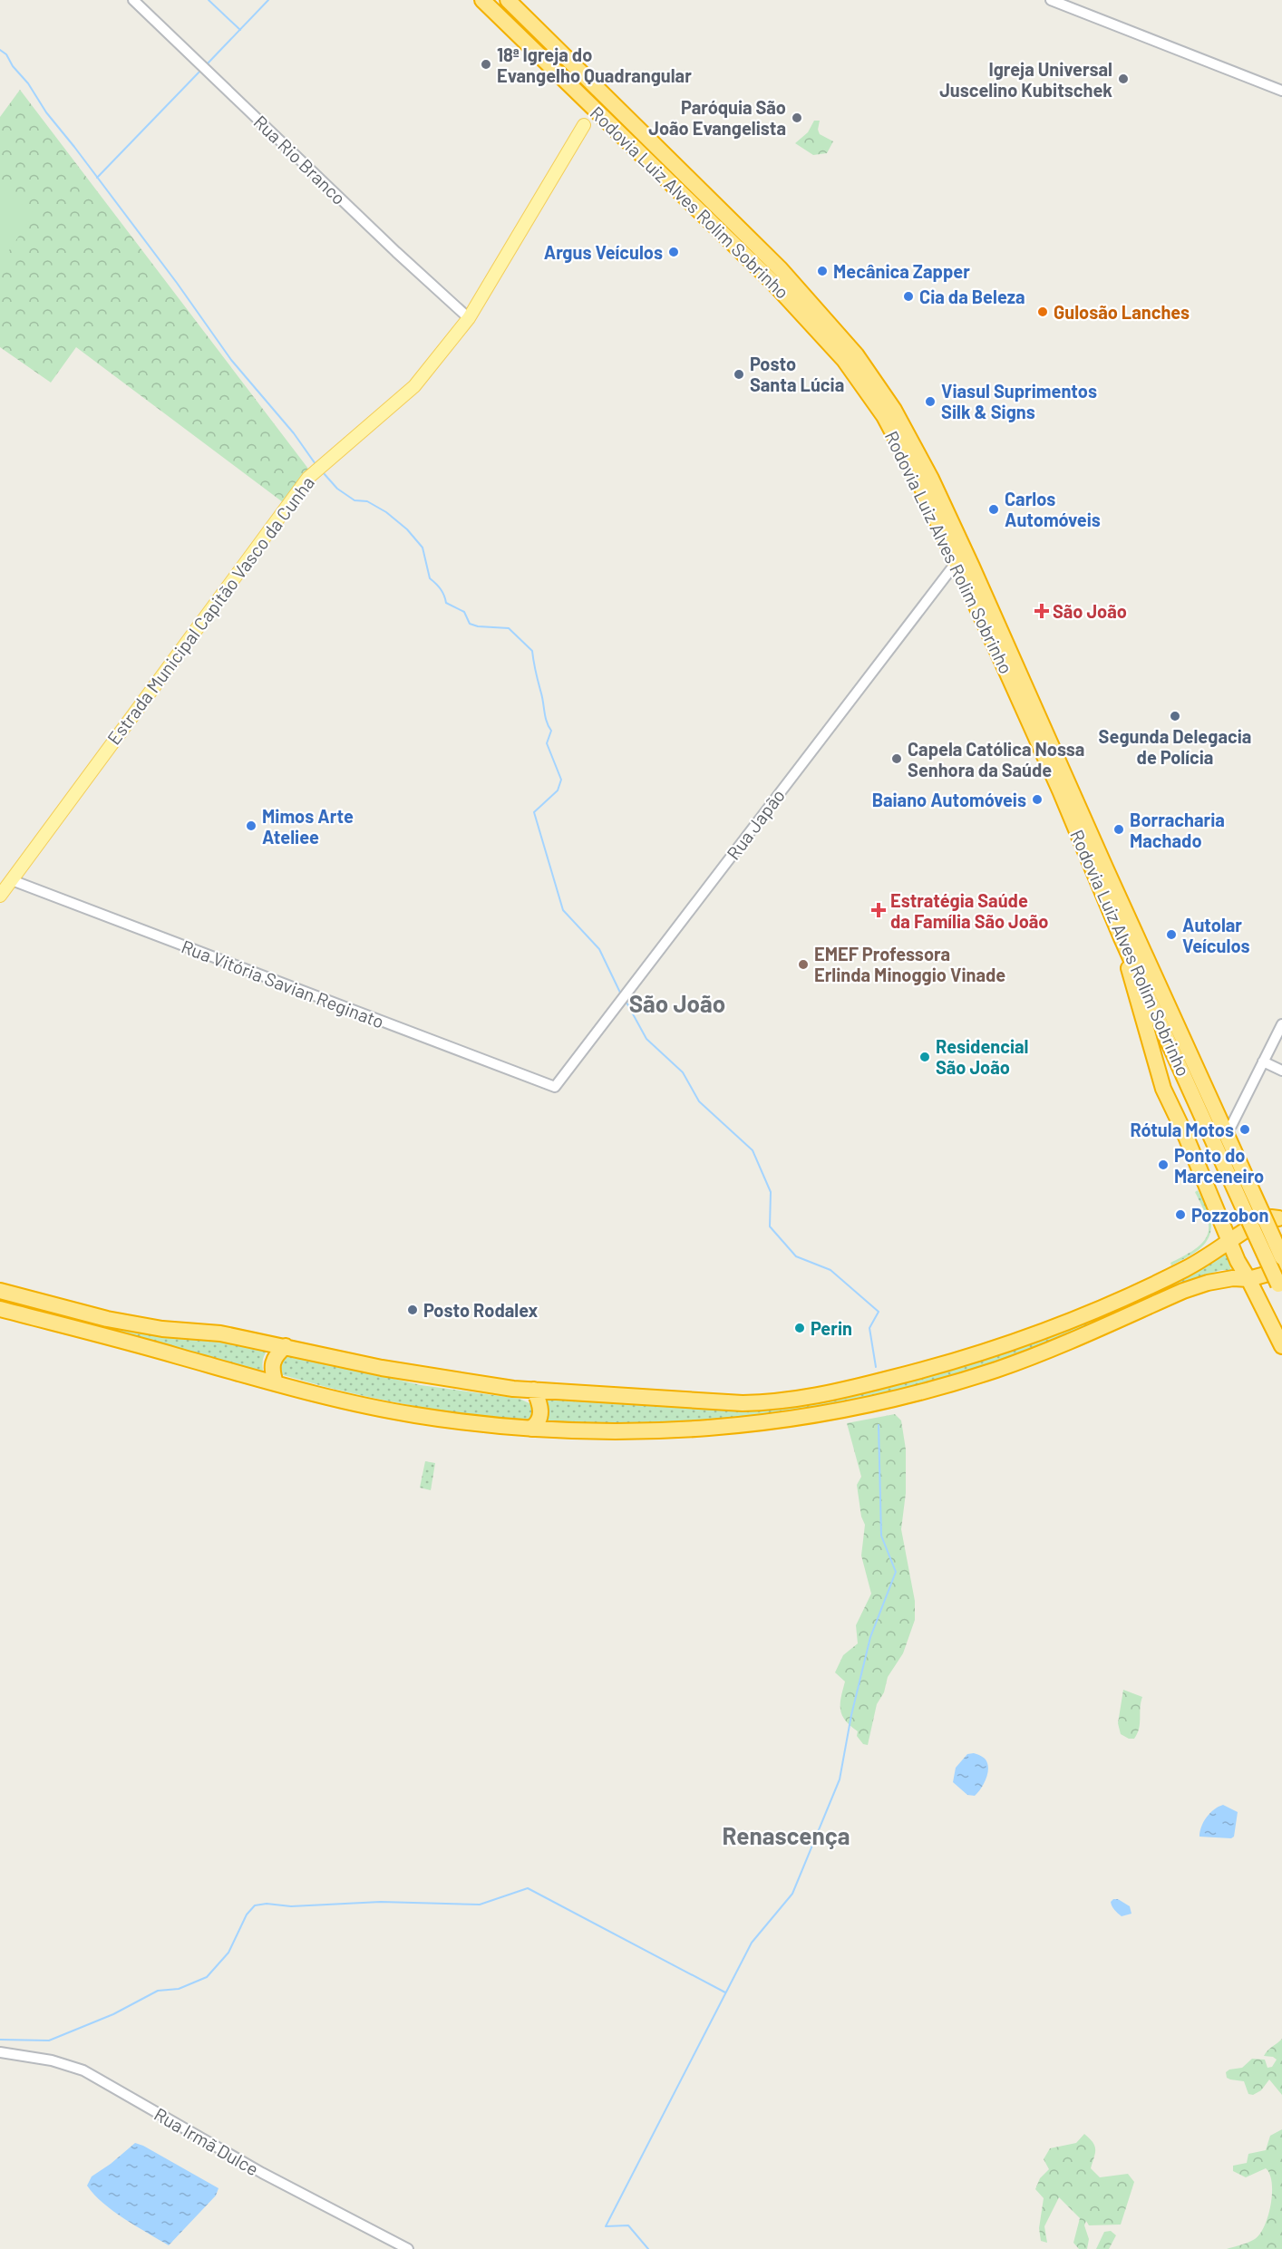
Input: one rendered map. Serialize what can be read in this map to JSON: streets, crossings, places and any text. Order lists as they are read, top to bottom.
{
  "streets": {
    "highway": ["Rodovia Luiz Alves Rolim Sobrinho"],
    "main road": ["Estrada Municipal Capitão Vasco da Cunha"],
    "street": [
      "Rua Rio Branco",
      "Rua Japão",
      "Rua Vitória Savian Reginato",
      "Rua Irmã Dulce"
    ]
  },
  "crossings": [
    ["Rua Rio Branco", "Estrada Municipal Capitão Vasco da Cunha"],
    ["Rodovia Luiz Alves Rolim Sobrinho", "Rua Japão"],
    ["Estrada Municipal Capitão Vasco da Cunha", "Rua Vitória Savian Reginato"],
    ["Rua Japão", "Rua Vitória Savian Reginato"]
  ],
  "districts": ["São João", "Renascença"],
  "places": {
    "other": [
      "18ª Igreja do Evangelho Quadrangular",
      "Igreja Universal Juscelino Kubitschek",
      "Paróquia São João Evangelista",
      "Argus Veículos",
      "Mecânica Zapper",
      "Cia da Beleza",
      "Gulosão Lanches",
      "Posto Santa Lúcia",
      "Viasul Suprimentos Silk & Signs",
      "Carlos Automóveis",
      "Segunda Delegacia de Polícia",
      "Capela Católica Nossa Senhora da Saúde",
      "Baiano Automóveis",
      "Mimos Arte Ateliee",
      "Borracharia Machado",
      "Autolar Veículos",
      "EMEF Professora Erlinda Minoggio Vinade",
      "Residencial São João",
      "Rótula Motos",
      "Ponto do Marceneiro",
      "Pozzobon",
      "Posto Rodalex",
      "Perin"
    ],
    "health": ["São João", "Estratégia Saúde da Família São João"]
  }
}
